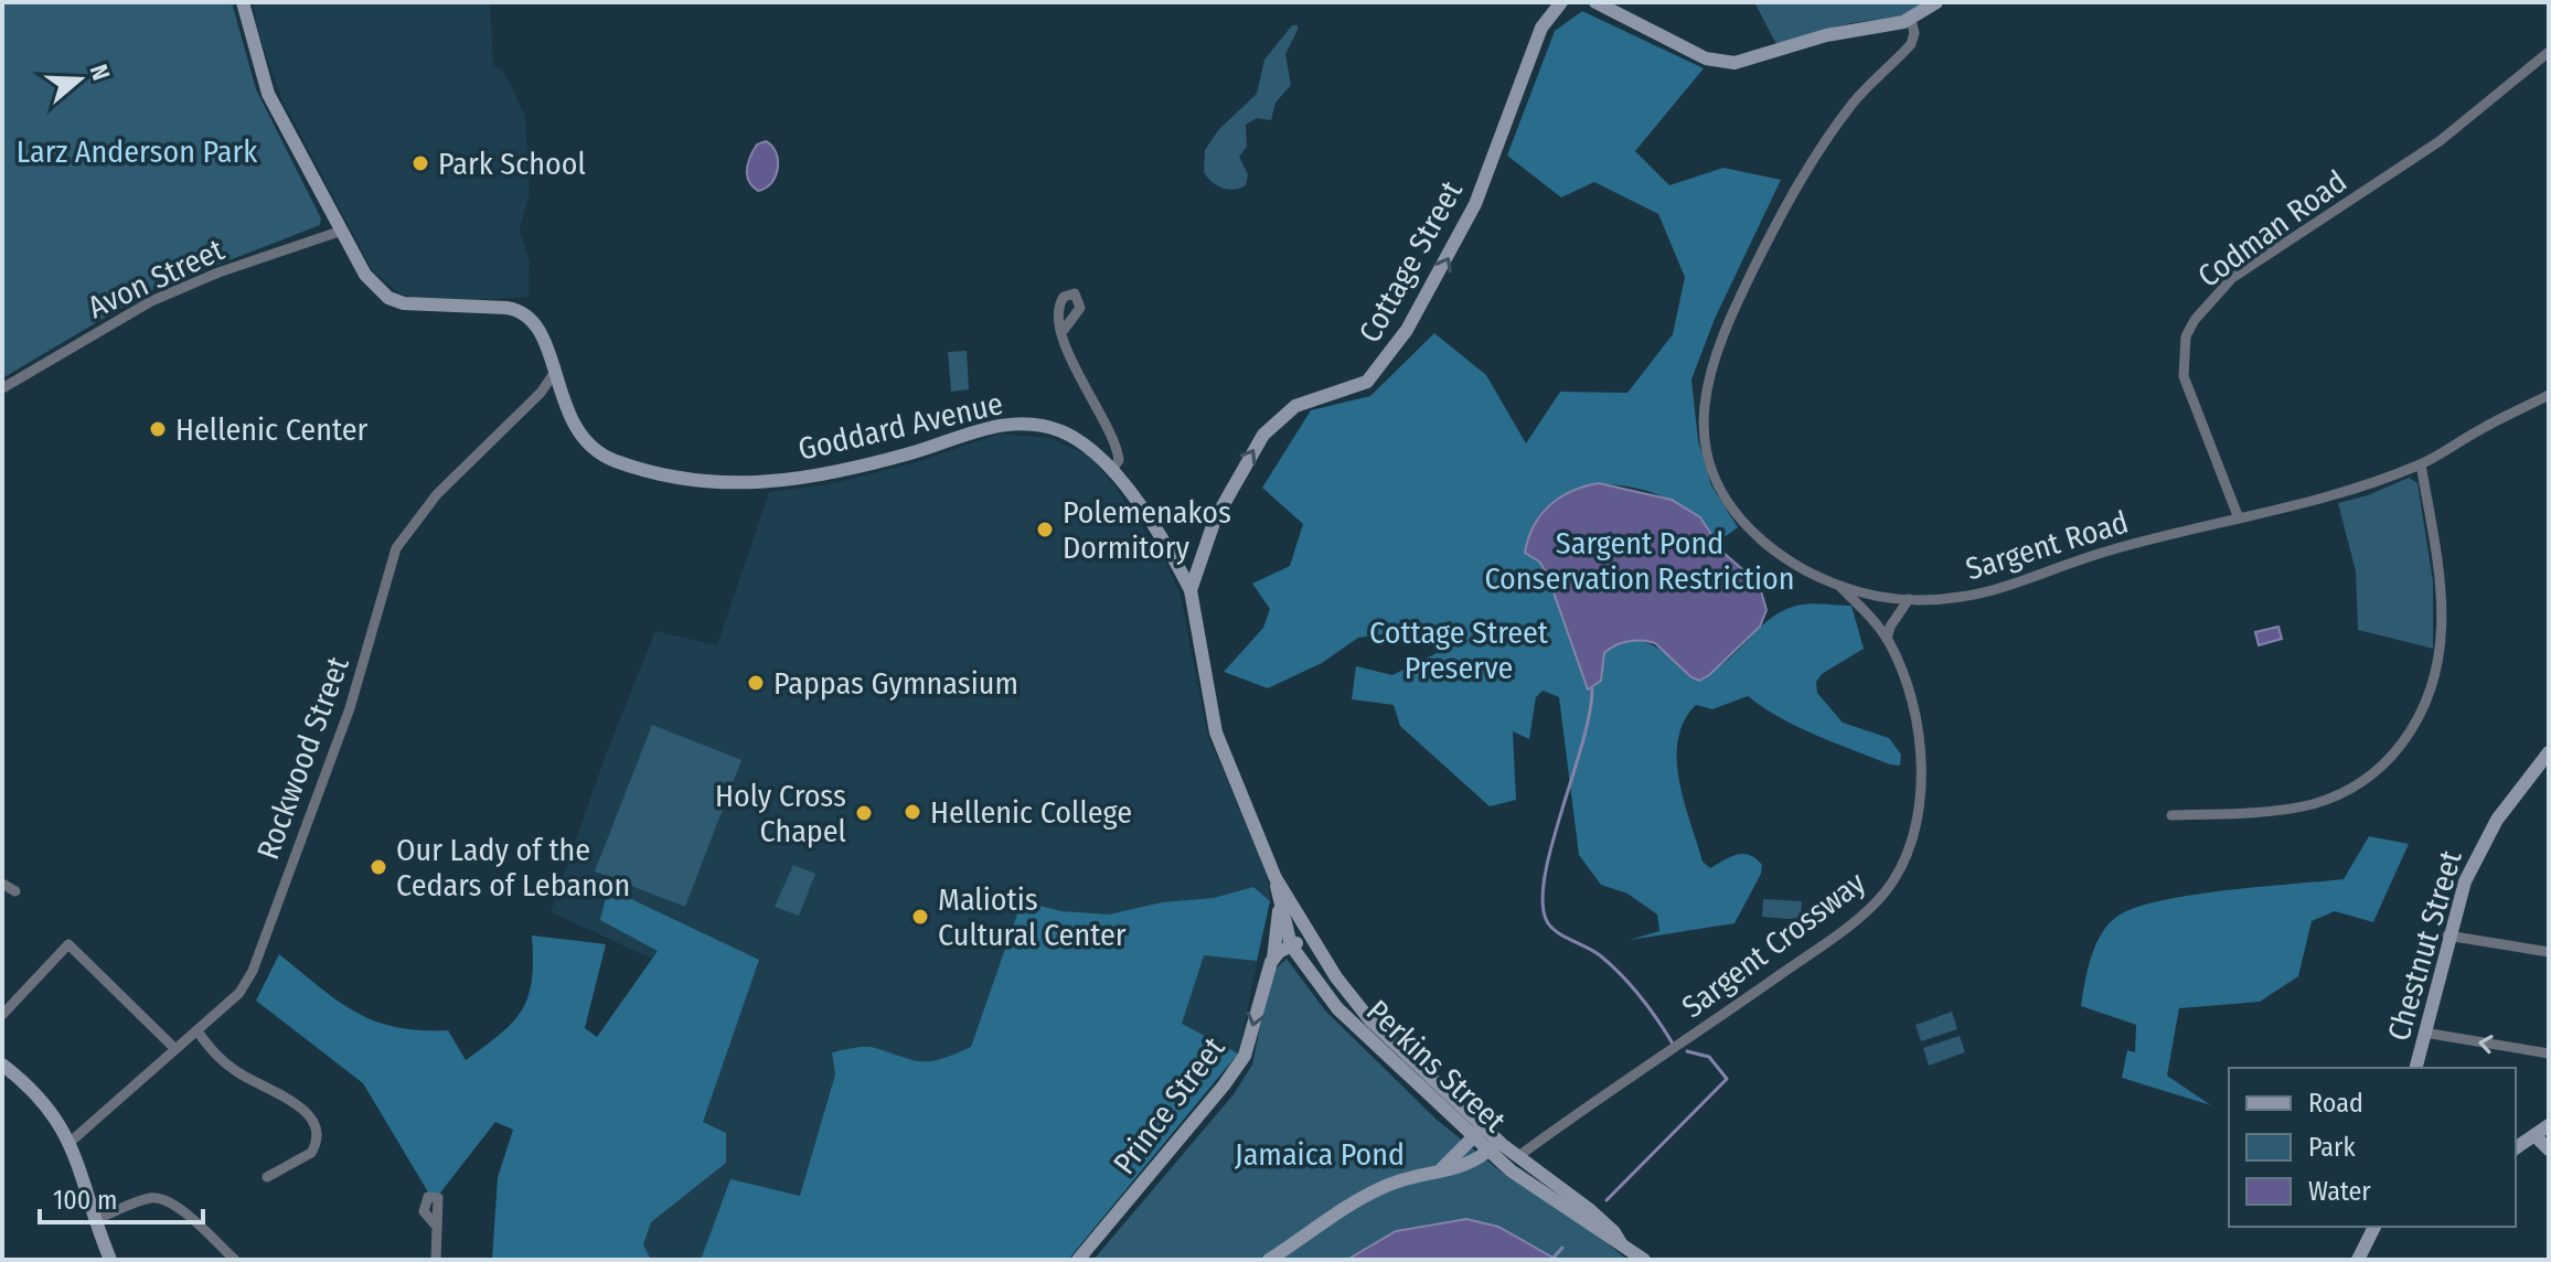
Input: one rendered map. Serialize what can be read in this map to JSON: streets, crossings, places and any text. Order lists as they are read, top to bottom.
{
  "streets": {
    "main road": [
      "Cottage Street",
      "Goddard Avenue",
      "Chestnut Street",
      "Perkins Street",
      "Prince Street"
    ],
    "street": [
      "Codman Road",
      "Avon Street",
      "Sargent Road",
      "Rockwood Street",
      "Sargent Crossway"
    ]
  },
  "crossings": [
    ["Codman Road", "Sargent Road"],
    ["Cottage Street", "Goddard Avenue"],
    ["Cottage Street", "Perkins Street"],
    ["Avon Street", "Goddard Avenue"],
    ["Goddard Avenue", "Rockwood Street"],
    ["Sargent Road", "Sargent Crossway"],
    ["Sargent Crossway", "Perkins Street"],
    ["Perkins Street", "Prince Street"]
  ],
  "one_way": ["Cottage Street", "Prince Street"],
  "parks": [
    "Larz Anderson Park",
    "Sargent Pond Conservation Restriction",
    "Cottage Street Preserve",
    "Jamaica Pond"
  ],
  "places": [
    "Park School",
    "Hellenic Center",
    "Polemenakos Dormitory",
    "Pappas Gymnasium",
    "Hellenic College",
    "Holy Cross Chapel",
    "Our Lady of the Cedars of Lebanon",
    "Maliotis Cultural Center"
  ],
  "legend": ["Road", "Park", "Water"],
  "scale_bar": "100 m",
  "north": "right"
}
